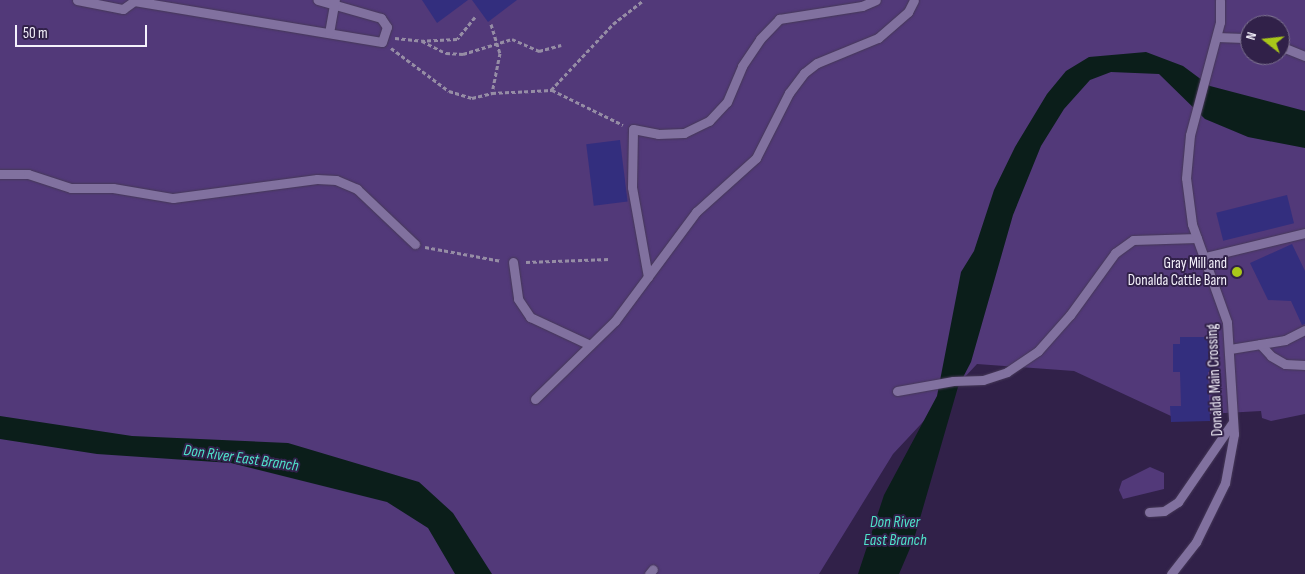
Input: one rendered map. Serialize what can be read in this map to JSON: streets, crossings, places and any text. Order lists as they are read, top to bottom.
{
  "streets": {
    "lane": ["Donalda Main Crossing"]
  },
  "water": ["Don River East Branch"],
  "places": ["Gray Mill and Donalda Cattle Barn"],
  "scale_bar": "50 m",
  "north": "left"
}
